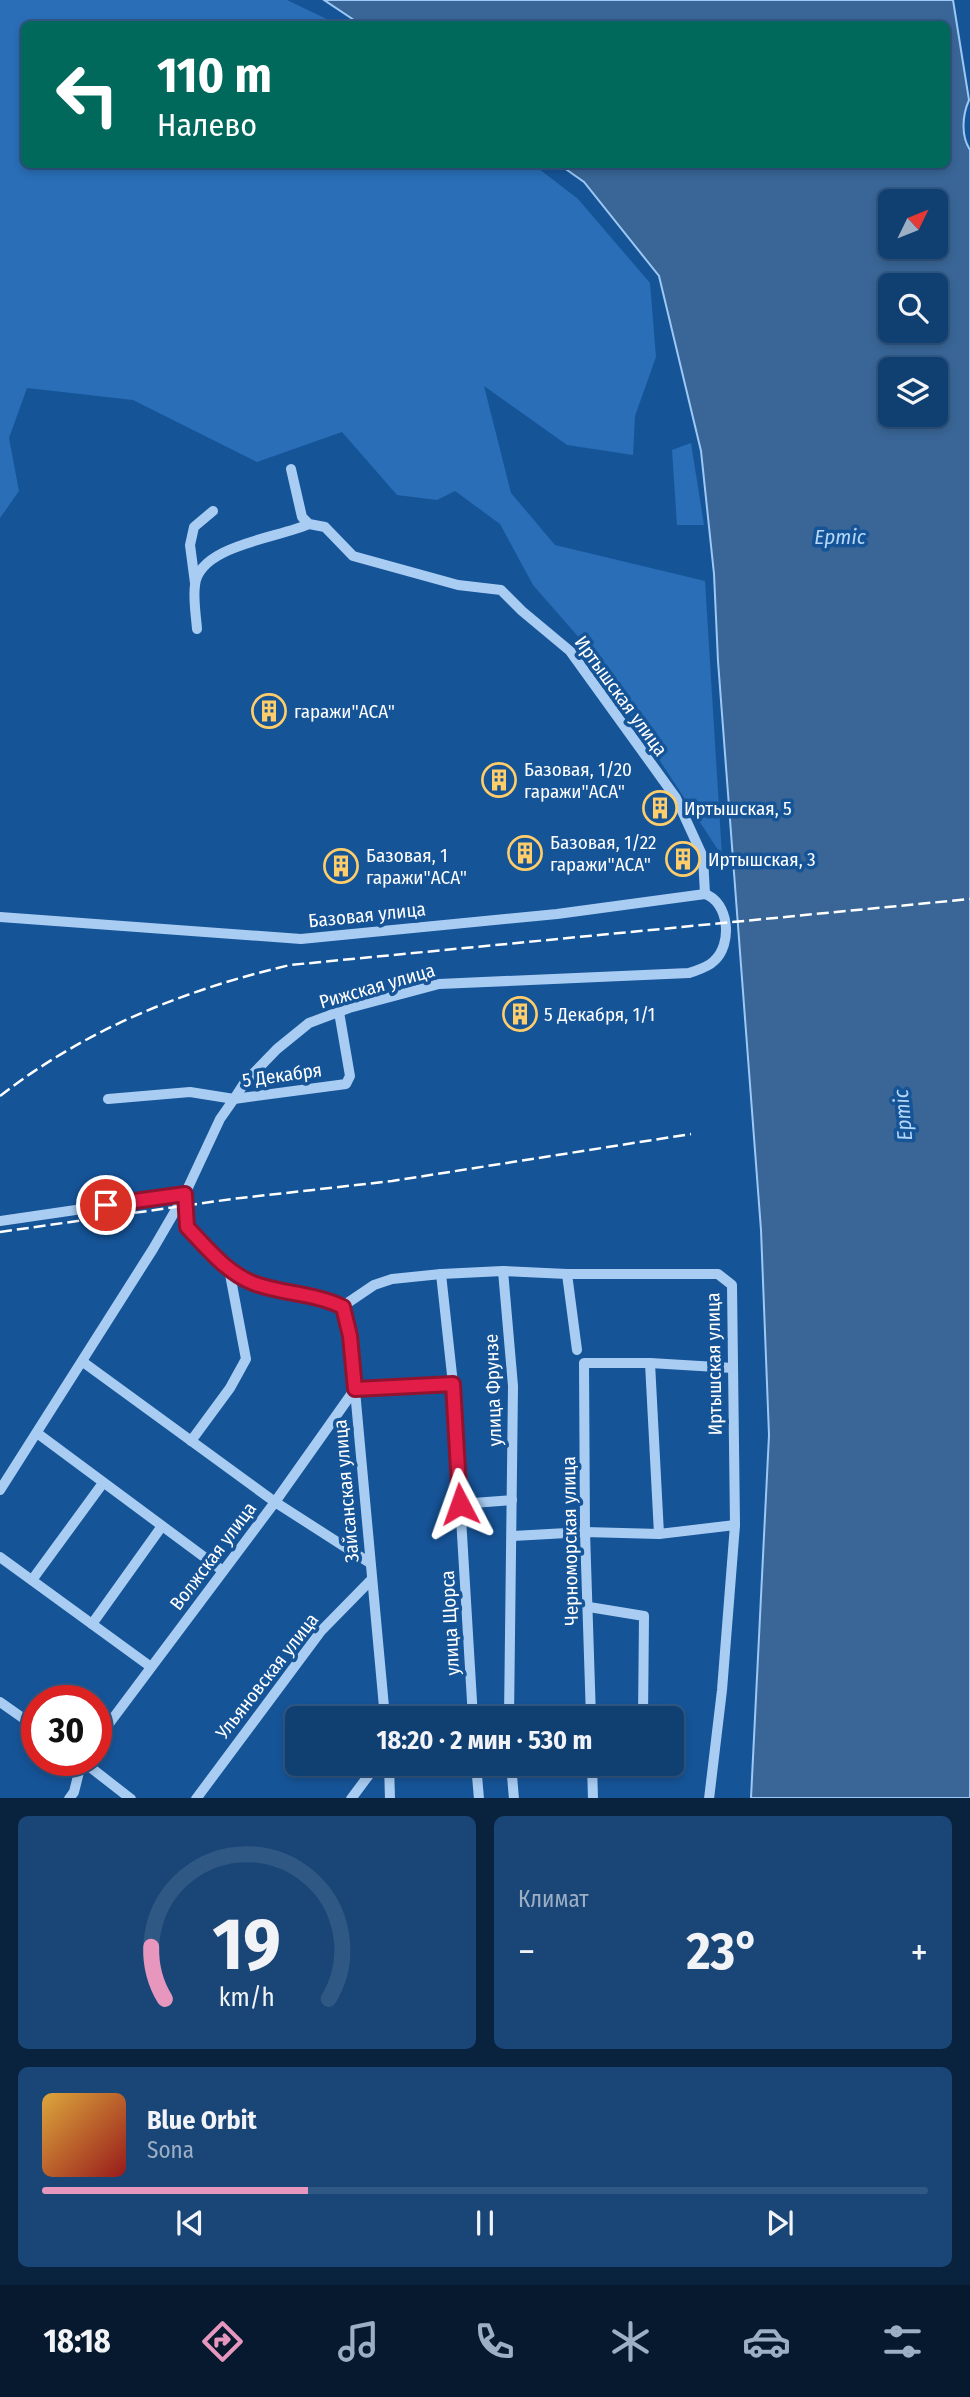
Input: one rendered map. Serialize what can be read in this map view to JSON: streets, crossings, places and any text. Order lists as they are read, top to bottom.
{
  "streets": {
    "street": [
      "Иртышская улица",
      "Базовая улица",
      "Рижская улица",
      "5 Декабря",
      "улица Фрунзе",
      "Зайсанская улица",
      "Черноморская улица",
      "Волжская улица",
      "улица Щорса",
      "Ульяновская улица"
    ]
  },
  "crossings": [
    ["Иртышская улица", "Базовая улица"],
    ["Иртышская улица", "Рижская улица"],
    ["Иртышская улица", "улица Фрунзе"],
    ["Иртышская улица", "Зайсанская улица"],
    ["Иртышская улица", "улица Щорса"],
    ["Базовая улица", "Рижская улица"],
    ["Рижская улица", "5 Декабря"],
    ["Зайсанская улица", "Волжская улица"],
    ["Зайсанская улица", "Ульяновская улица"]
  ],
  "water": ["Ертіс"],
  "places": {
    "building": [
      "гаражи\"ACА\"",
      "Базовая, 1/20 гаражи\"ACА\"",
      "Иртышская, 5",
      "Базовая, 1/22 гаражи\"ACА\"",
      "Иртышская, 3",
      "Базовая, 1 гаражи\"ACА\"",
      "5 Декабря, 1/1"
    ]
  },
  "north": "top right",
  "page": {
    "turn": ["110 m", "Налево"],
    "limit": "30",
    "trip": "18:20 · 2 мин · 530 m",
    "tile": "Климат",
    "heat": ["−", "23°", "+"],
    "song": ["Blue Orbit", "Sona"],
    "tabs": "18:18",
    "gauge": ["19", "km/h"]
  }
}
